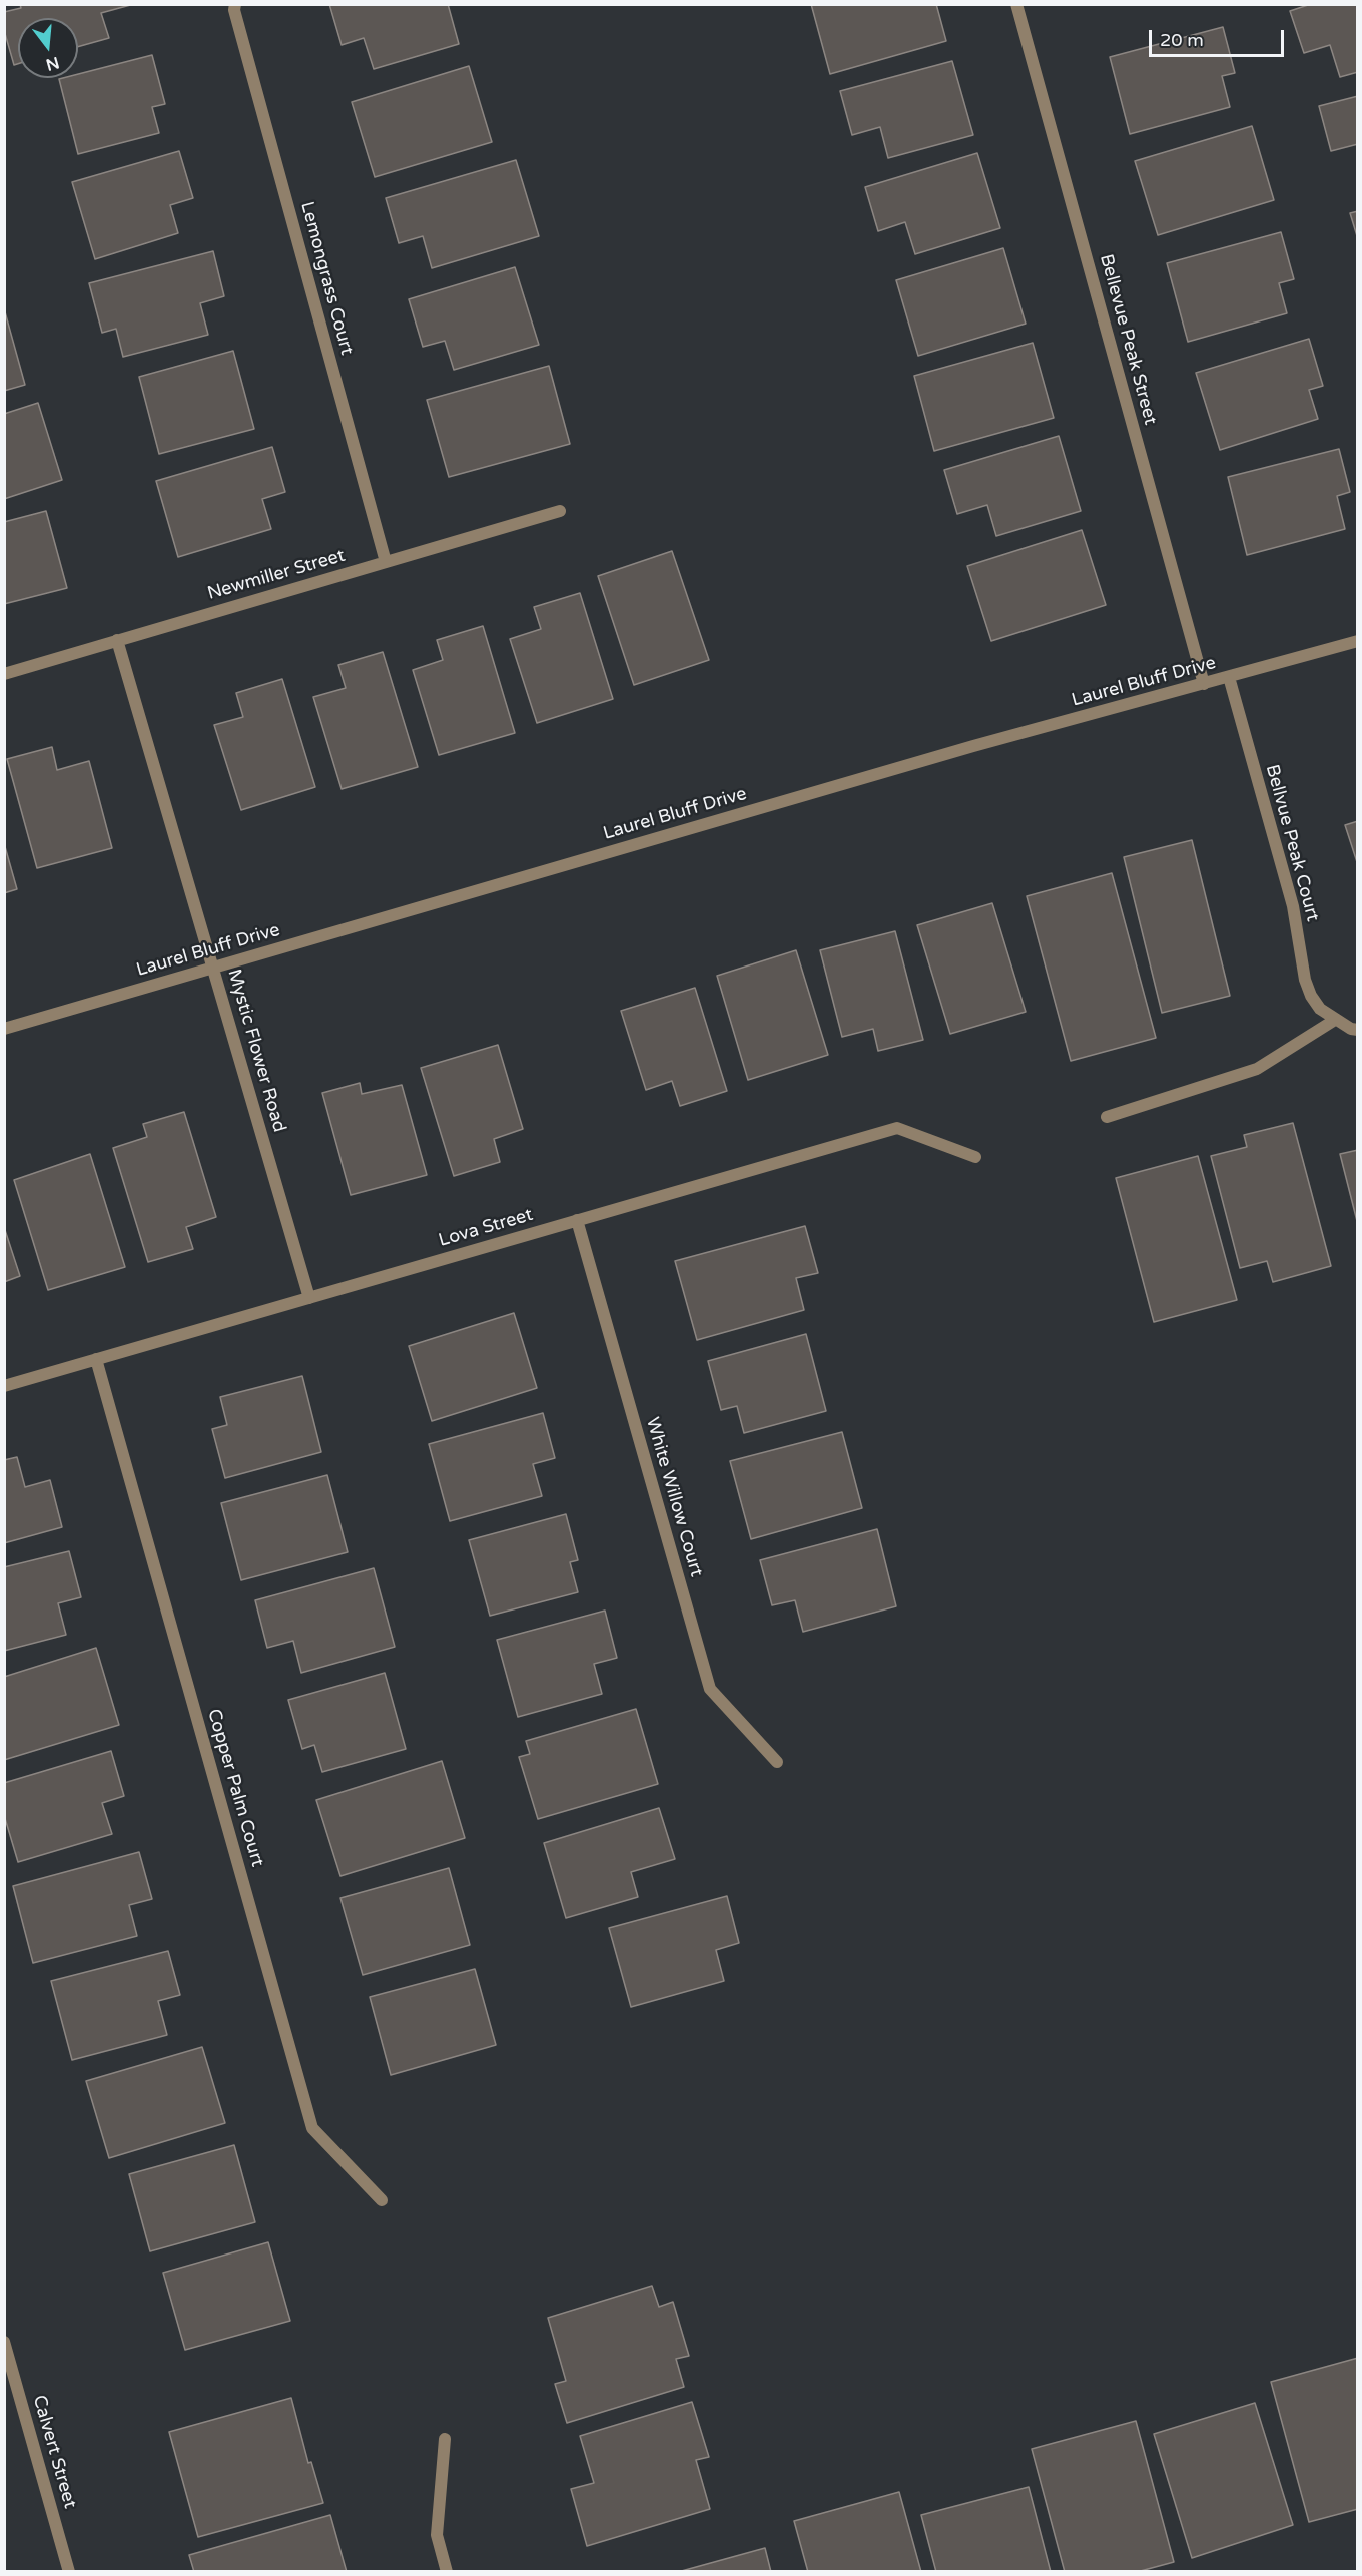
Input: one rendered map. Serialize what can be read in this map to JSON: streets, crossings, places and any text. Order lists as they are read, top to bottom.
{
  "streets": {
    "street": [
      "Lemongrass Court",
      "Bellevue Peak Street",
      "Newmiller Street",
      "Laurel Bluff Drive",
      "Bellvue Peak Court",
      "Mystic Flower Road",
      "Lova Street",
      "White Willow Court",
      "Copper Palm Court",
      "Calvert Street"
    ]
  },
  "crossings": [
    ["Lemongrass Court", "Newmiller Street"],
    ["Bellevue Peak Street", "Laurel Bluff Drive"],
    ["Newmiller Street", "Mystic Flower Road"],
    ["Laurel Bluff Drive", "Bellvue Peak Court"],
    ["Laurel Bluff Drive", "Mystic Flower Road"],
    ["Mystic Flower Road", "Lova Street"],
    ["Lova Street", "White Willow Court"],
    ["Lova Street", "Copper Palm Court"]
  ],
  "scale_bar": "20 m",
  "north": "bottom"
}
